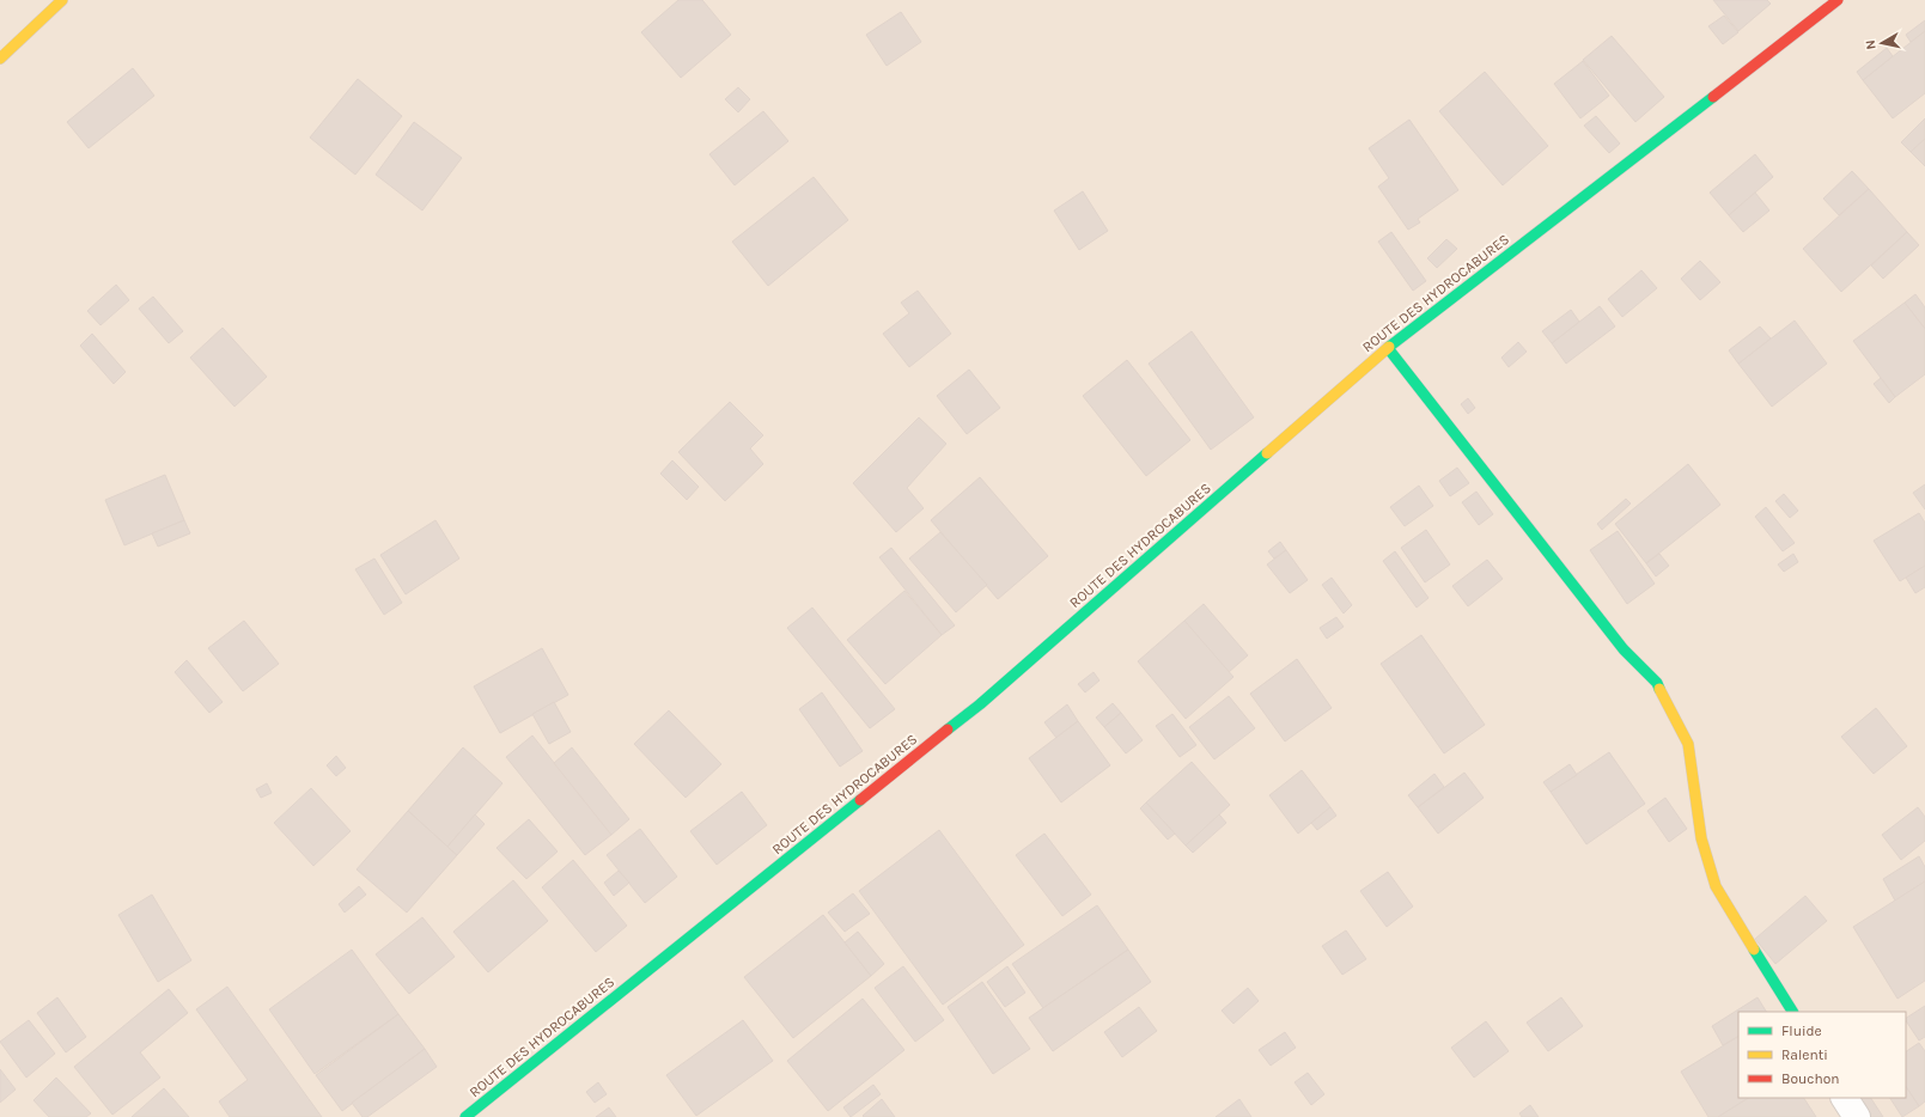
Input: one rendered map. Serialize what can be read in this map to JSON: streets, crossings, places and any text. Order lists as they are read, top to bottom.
{
  "streets": {
    "street": ["ROUTE DES HYDROCABURES"]
  },
  "legend": ["Fluide", "Ralenti", "Bouchon"],
  "north": "left"
}
